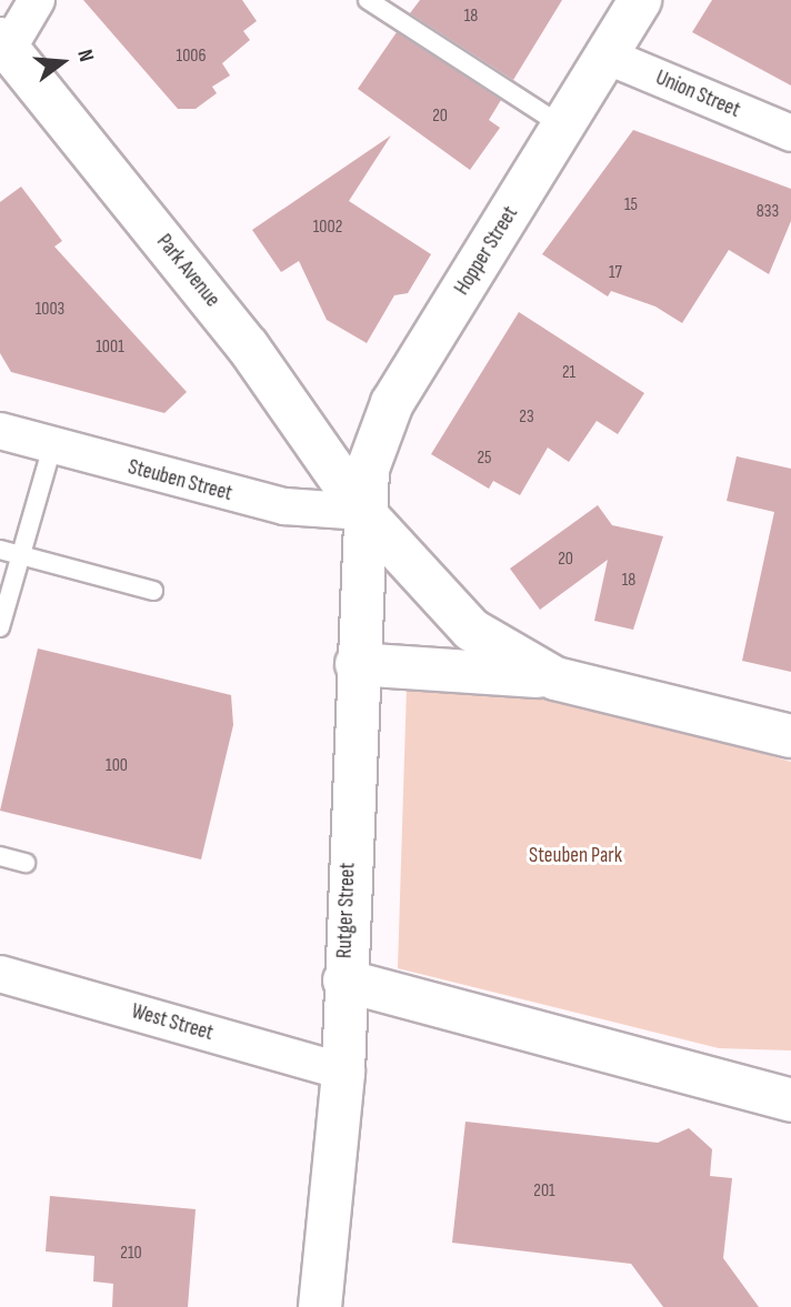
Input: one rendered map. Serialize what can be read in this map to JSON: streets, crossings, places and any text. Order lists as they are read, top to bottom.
{
  "streets": {
    "street": [
      "Union Street",
      "Hopper Street",
      "Park Avenue",
      "Steuben Street",
      "Rutger Street",
      "West Street"
    ]
  },
  "crossings": [
    ["Union Street", "Hopper Street"],
    ["Hopper Street", "Park Avenue"],
    ["Hopper Street", "Steuben Street"],
    ["Hopper Street", "Rutger Street"],
    ["Park Avenue", "Steuben Street"],
    ["Park Avenue", "Rutger Street"],
    ["Steuben Street", "Rutger Street"],
    ["Rutger Street", "West Street"]
  ],
  "parks": ["Steuben Park"],
  "house_numbers": [
    "18",
    "1006",
    "20",
    "15",
    "833",
    "1002",
    "17",
    "1003",
    "1001",
    "21",
    "23",
    "25",
    "20",
    "18",
    "100",
    "201",
    "210"
  ],
  "north": "right"
}
